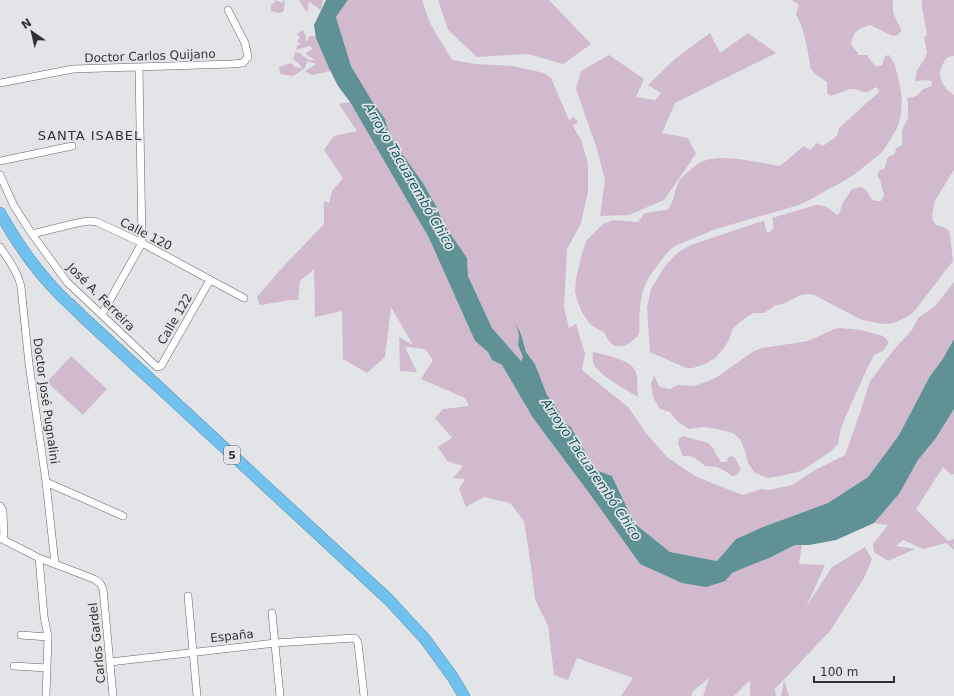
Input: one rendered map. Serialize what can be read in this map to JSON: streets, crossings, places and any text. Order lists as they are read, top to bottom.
{
  "streets": {
    "highway": ["5"],
    "street": [
      "Doctor Carlos Quijano",
      "Calle 120",
      "José A. Ferreira",
      "Calle 122",
      "Doctor José Pugnalini",
      "España",
      "Carlos Gardel"
    ]
  },
  "crossings": [
    ["Calle 120", "José A. Ferreira"],
    ["Calle 120", "Calle 122"],
    ["José A. Ferreira", "Calle 122"],
    ["Doctor José Pugnalini", "Carlos Gardel"],
    ["España", "Carlos Gardel"]
  ],
  "districts": ["SANTA ISABEL"],
  "water": ["Arroyo Tacuarembó Chico"],
  "scale_bar": "100 m",
  "north": "top left"
}
